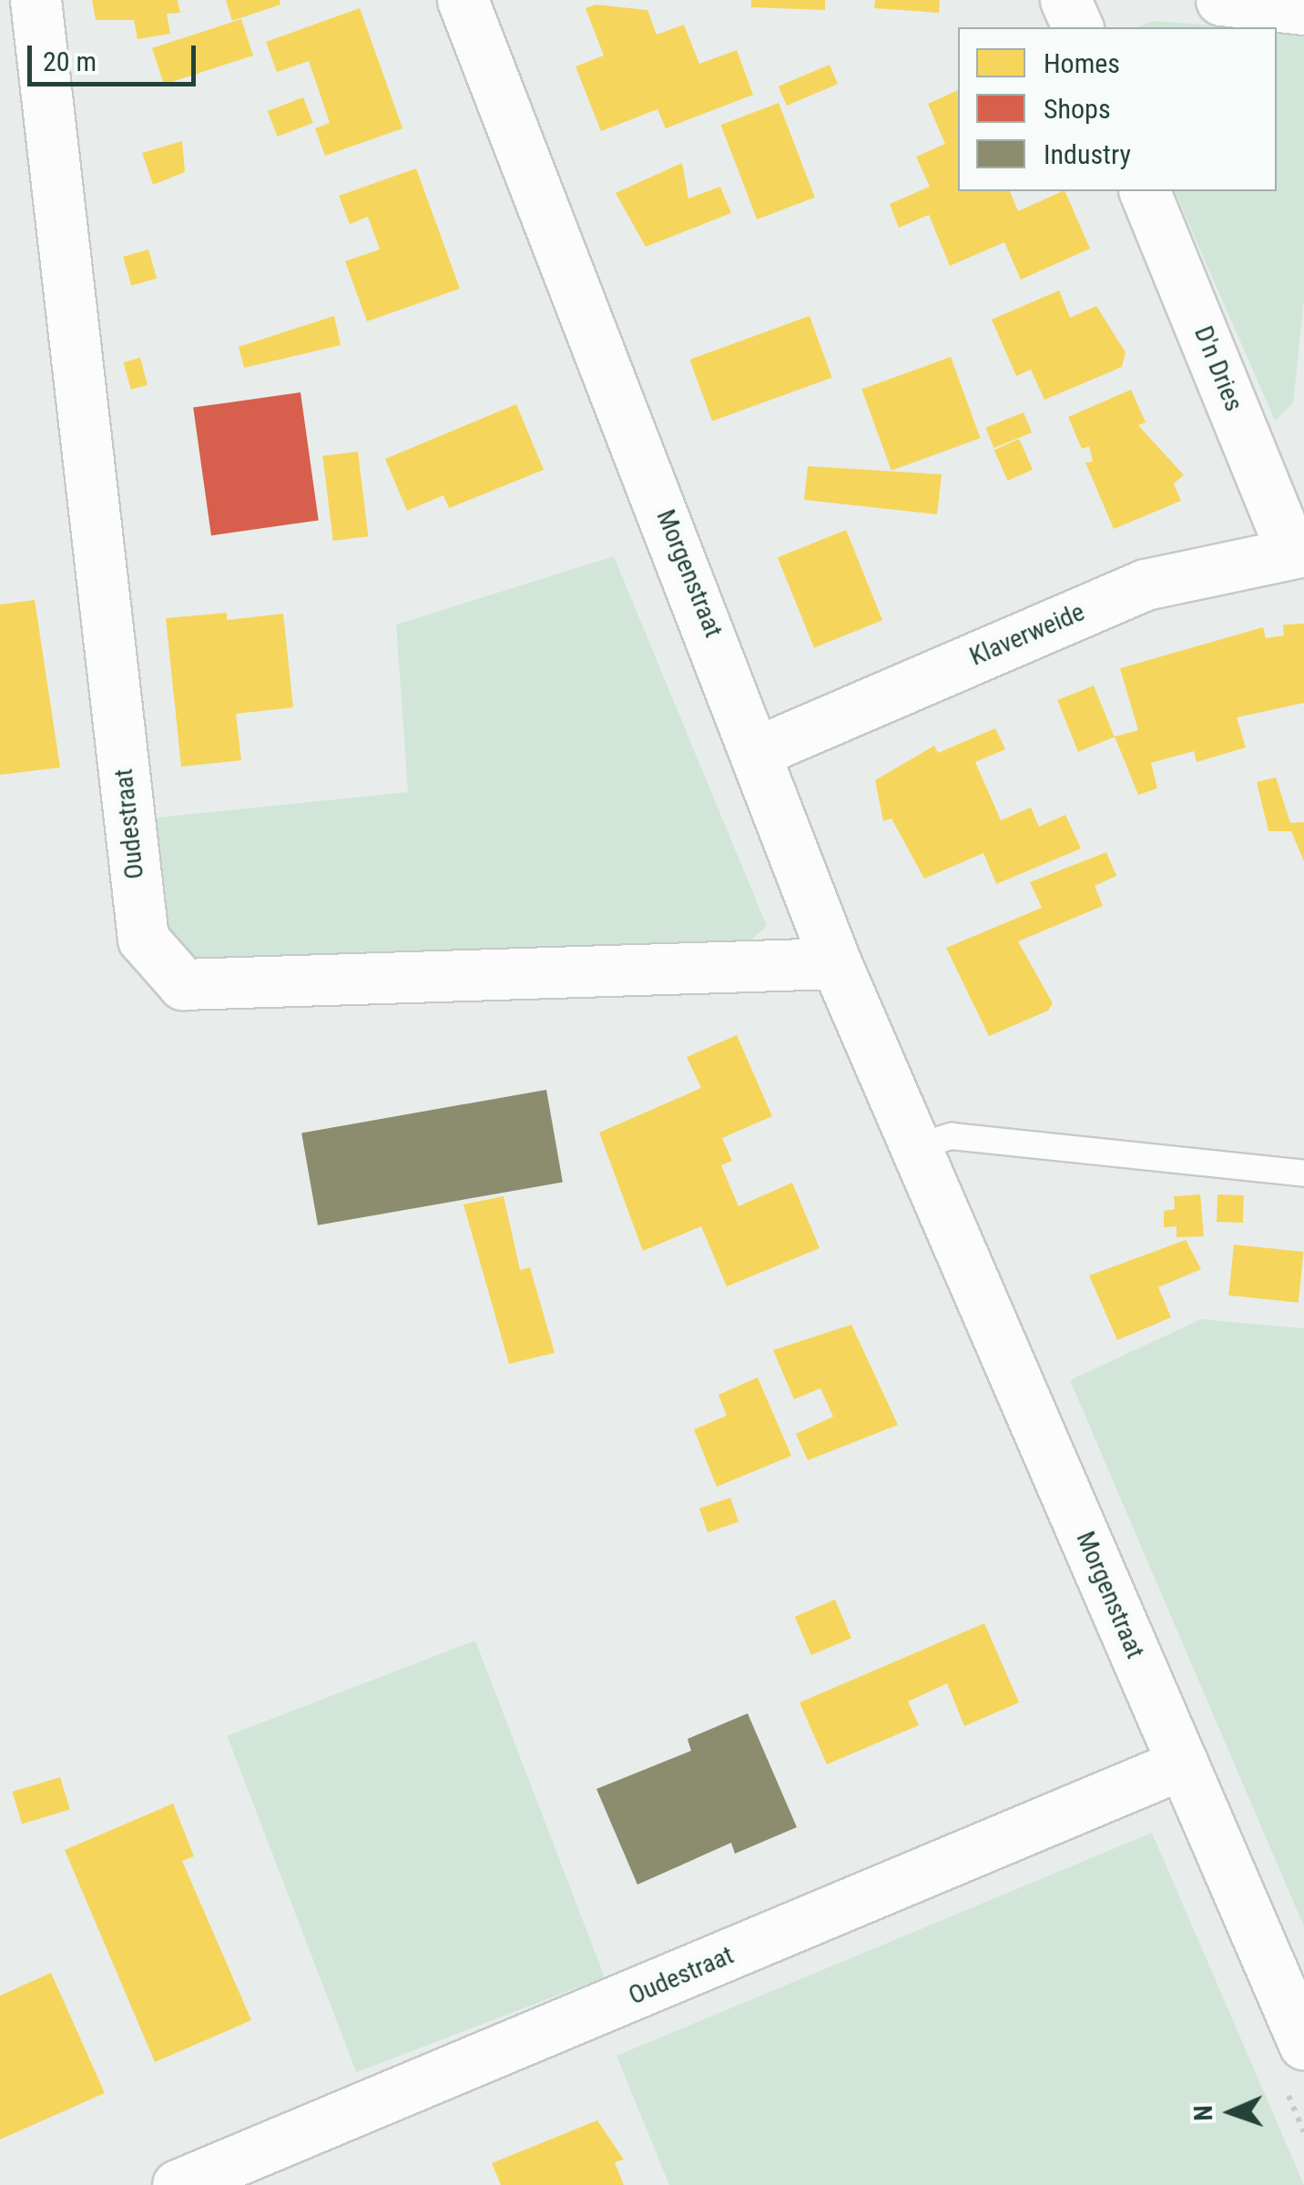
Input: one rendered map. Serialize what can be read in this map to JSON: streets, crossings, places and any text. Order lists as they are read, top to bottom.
{
  "streets": {
    "street": [
      "D'n Dries",
      "Morgenstraat",
      "Klaverweide",
      "Oudestraat"
    ]
  },
  "crossings": [
    ["D'n Dries", "Klaverweide"],
    ["Morgenstraat", "Klaverweide"],
    ["Morgenstraat", "Oudestraat"]
  ],
  "legend": ["Homes", "Shops", "Industry"],
  "scale_bar": "20 m",
  "north": "left"
}
